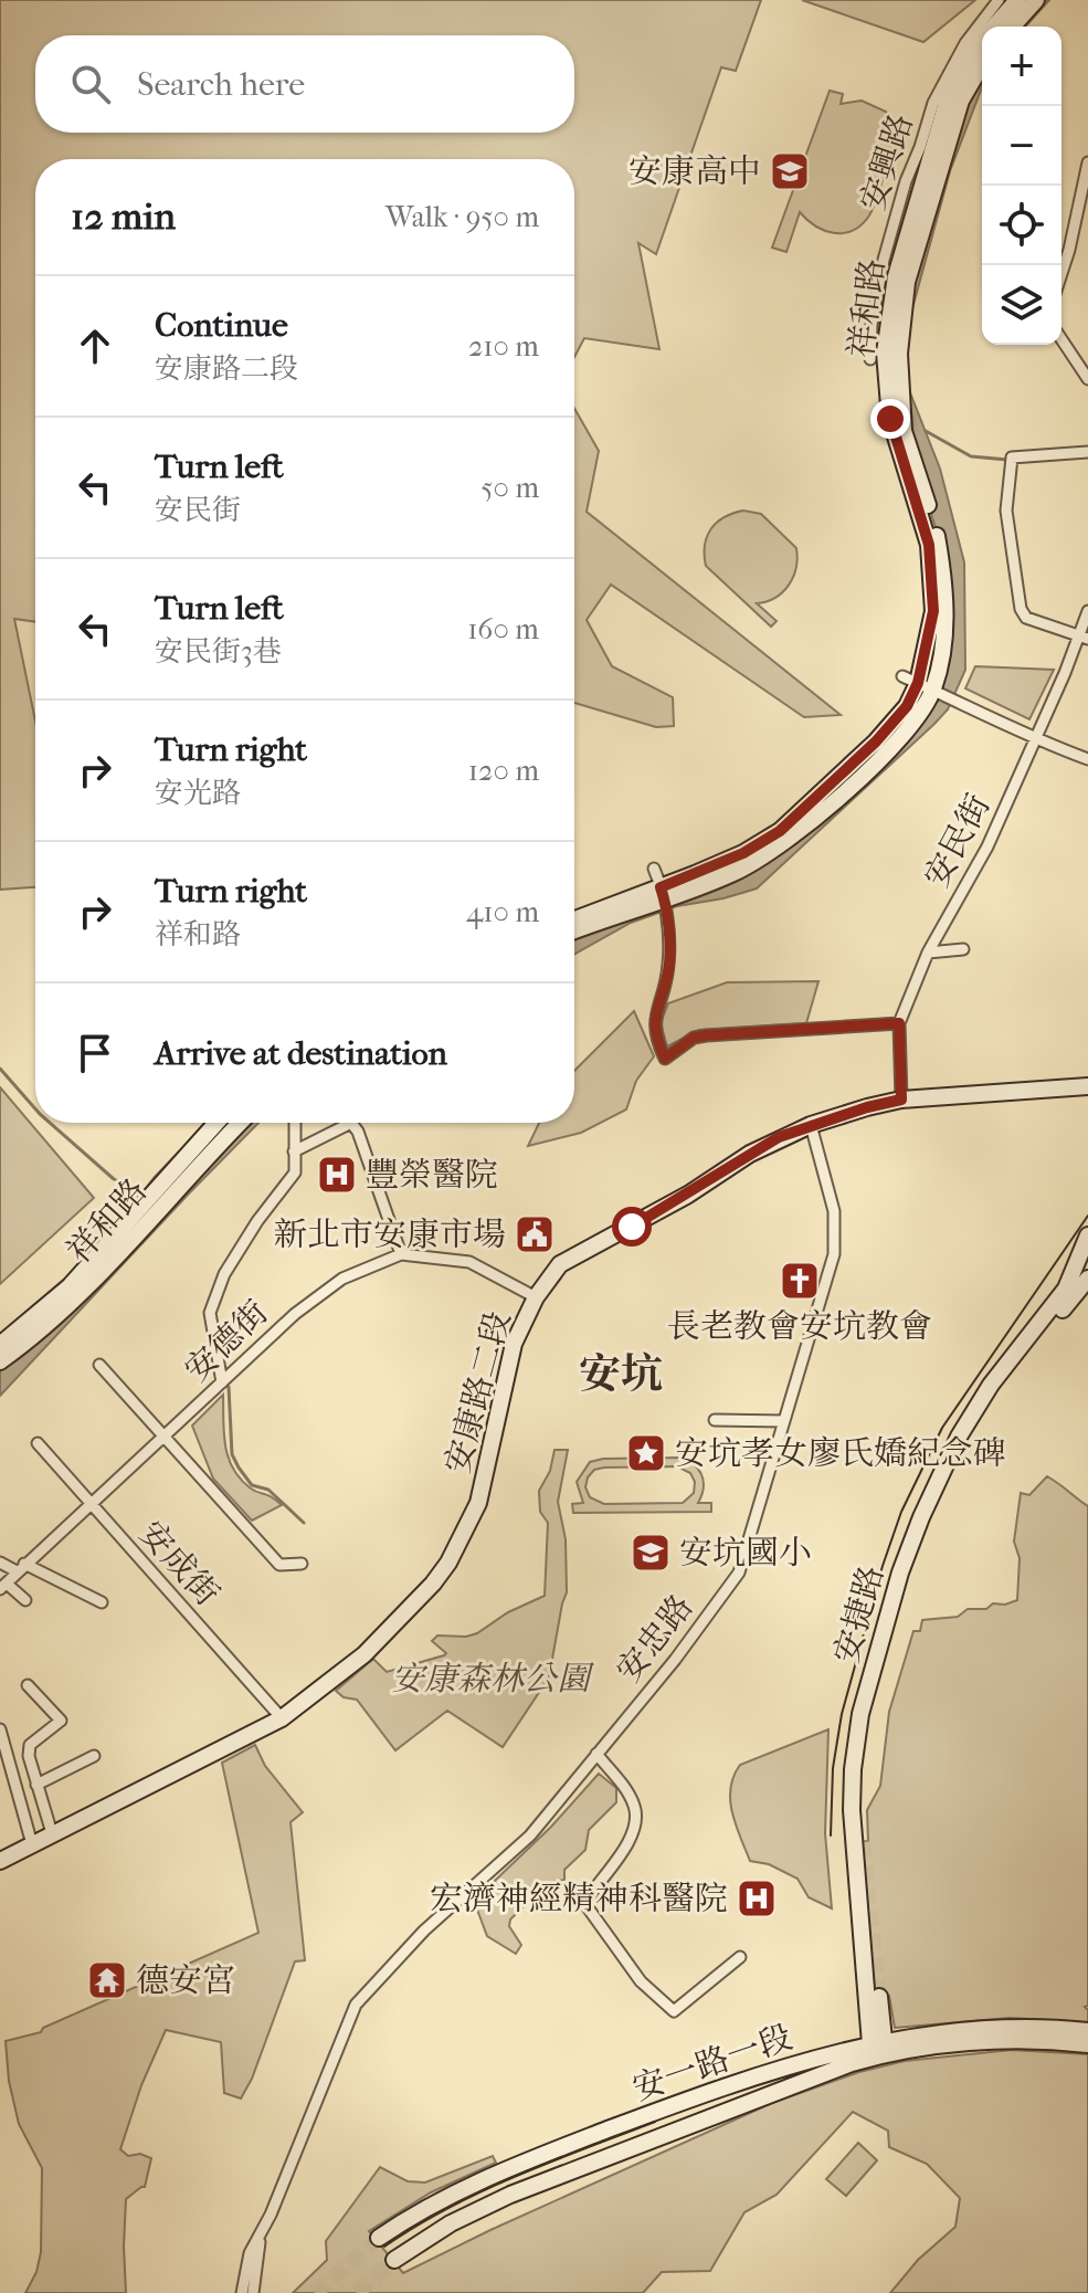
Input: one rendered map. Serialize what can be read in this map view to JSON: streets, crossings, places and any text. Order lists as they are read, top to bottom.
{
  "streets": {
    "main road": [
      "祥和路",
      "安康路二段",
      "安捷路",
      "安一路一段"
    ],
    "street": [
      "安興路",
      "安民街",
      "安德街",
      "安成街",
      "安忠路"
    ]
  },
  "crossings": [
    ["安民街", "安康路二段"],
    ["安德街", "安康路二段"],
    ["安德街", "安成街"],
    ["安康路二段", "安成街"],
    ["安康路二段", "安忠路"],
    ["安捷路", "安一路一段"]
  ],
  "districts": ["安坑"],
  "parks": ["安康森林公園"],
  "places": {
    "school or university": ["安康高中", "安坑國小"],
    "hospital": ["豐榮醫院", "宏濟神經精神科醫院"],
    "public building": ["新北市安康市場"],
    "church": ["長老教會安坑教會"],
    "place": ["安坑孝女廖氏嬌紀念碑"],
    "temple": ["德安宮"]
  },
  "page": {
    "map_buttons": ["+", "−"],
    "search": "Search here",
    "heading": ["12 min", "Walk · 950 m"],
    "list": [
      ["Continue", "安康路二段", "210 m"],
      ["Turn left", "安民街", "50 m"],
      ["Turn left", "安民街3巷", "160 m"],
      ["Turn right", "安光路", "120 m"],
      ["Turn right", "祥和路", "410 m"],
      "Arrive at destination"
    ]
  }
}
